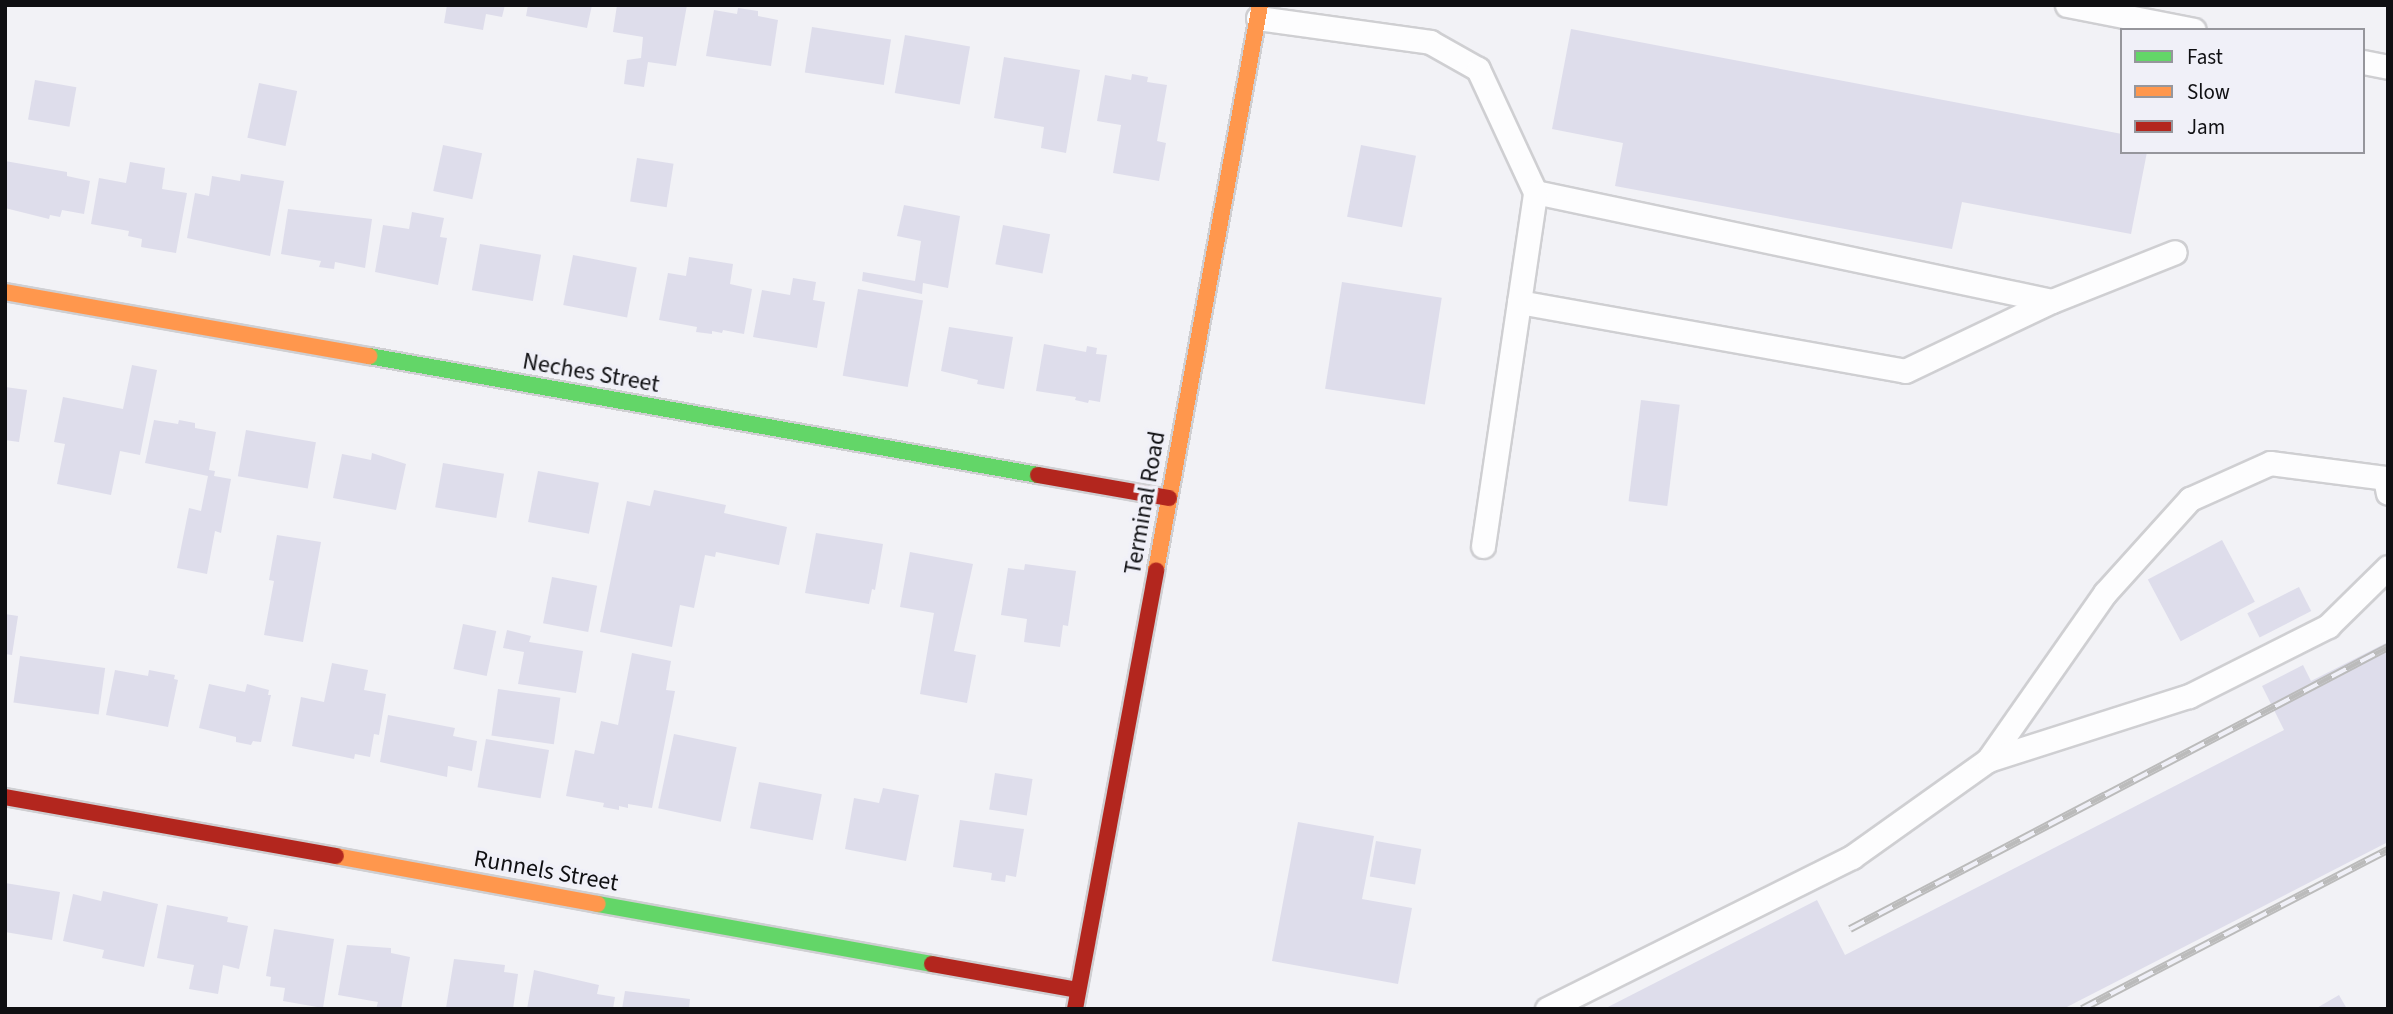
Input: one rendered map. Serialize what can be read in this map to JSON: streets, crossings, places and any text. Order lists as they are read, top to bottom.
{
  "streets": {
    "street": ["Neches Street", "Terminal Road", "Runnels Street"]
  },
  "crossings": [
    ["Neches Street", "Terminal Road"],
    ["Terminal Road", "Runnels Street"]
  ],
  "legend": ["Fast", "Slow", "Jam"]
}
